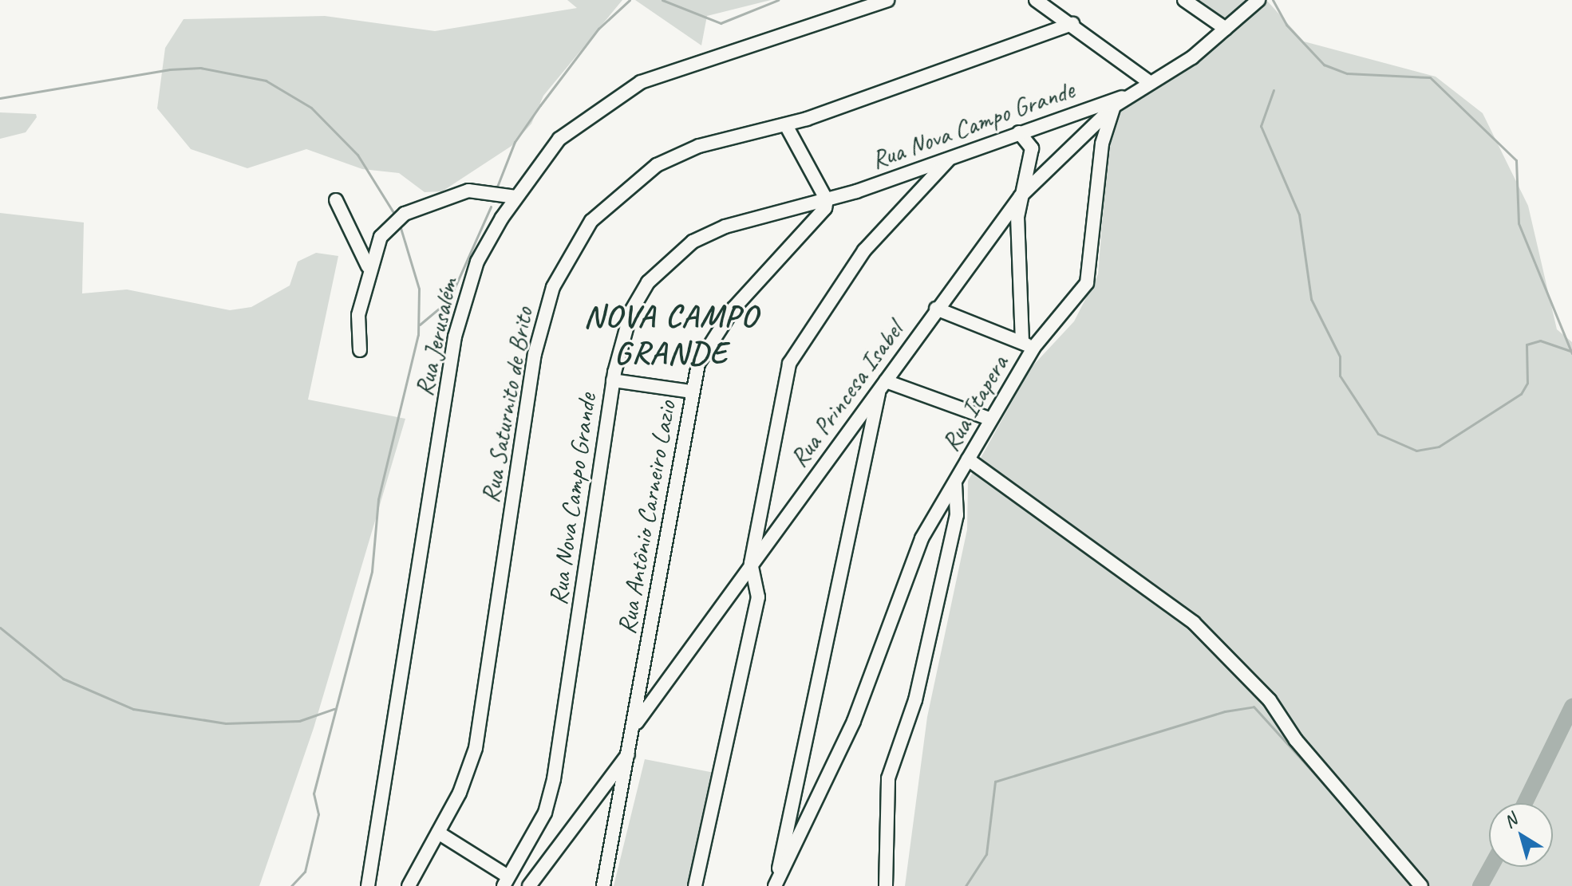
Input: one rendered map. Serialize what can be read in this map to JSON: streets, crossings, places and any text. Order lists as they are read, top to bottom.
{
  "streets": {
    "street": [
      "Rua Nova Campo Grande",
      "Rua Jerusalém",
      "Rua Princesa Isabel",
      "Rua Itapera",
      "Rua Saturnito de Brito",
      "Rua Antônio Carneiro Lazio"
    ]
  },
  "crossings": [
    ["Rua Nova Campo Grande", "Rua Princesa Isabel"],
    ["Rua Nova Campo Grande", "Rua Itapera"],
    ["Rua Nova Campo Grande", "Rua Antônio Carneiro Lazio"],
    ["Rua Princesa Isabel", "Rua Itapera"],
    ["Rua Princesa Isabel", "Rua Antônio Carneiro Lazio"]
  ],
  "districts": ["NOVA CAMPO GRANDE"],
  "north": "top left"
}
